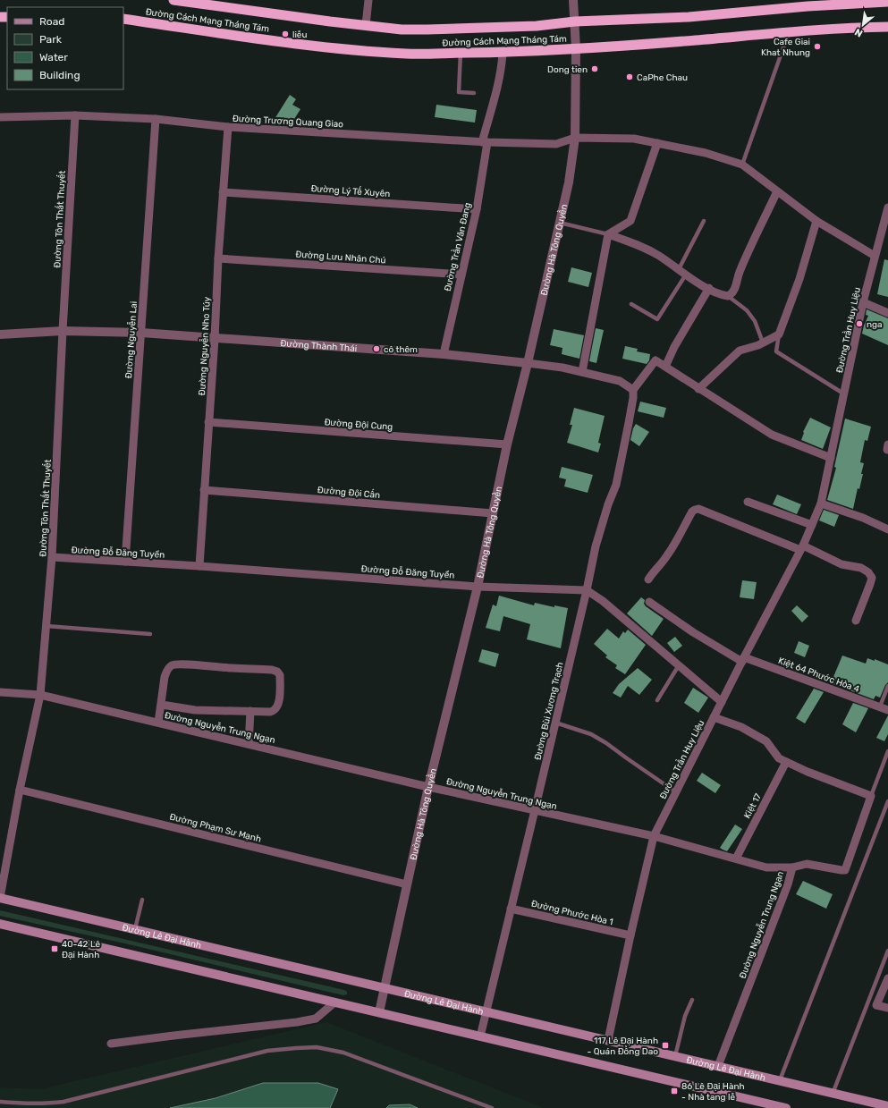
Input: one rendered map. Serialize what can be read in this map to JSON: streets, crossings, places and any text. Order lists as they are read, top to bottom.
{
  "streets": {
    "highway": ["Đường Cách Mạng Tháng Tám"],
    "main road": ["Đường Lê Đại Hành"],
    "street": [
      "Đường Trương Quang Giao",
      "Đường Lý Tế Xuyên",
      "Đường Tôn Thất Thuyết",
      "Đường Trần Văn Đang",
      "Đường Hà Tông Quyền",
      "Đường Lưu Nhân Chú",
      "Đường Trần Huy Liệu",
      "Đường Nguyễn Lai",
      "Đường Nguyễn Nho Túy",
      "Đường Thành Thái",
      "Đường Đội Cung",
      "Đường Đội Cấn",
      "Đường Đỗ Đăng Tuyển",
      "Kiệt 64 Phước Hòa 4",
      "Đường Bùi Xương Trạch",
      "Đường Nguyễn Trung Ngạn",
      "Kiệt 17",
      "Đường Phạm Sư Mạnh",
      "Đường Phước Hòa 1"
    ]
  },
  "crossings": [
    ["Đường Cách Mạng Tháng Tám", "Đường Trần Văn Đang"],
    ["Đường Cách Mạng Tháng Tám", "Đường Hà Tông Quyền"],
    ["Đường Trương Quang Giao", "Đường Tôn Thất Thuyết"],
    ["Đường Trương Quang Giao", "Đường Trần Văn Đang"],
    ["Đường Trương Quang Giao", "Đường Hà Tông Quyền"],
    ["Đường Trương Quang Giao", "Đường Trần Huy Liệu"],
    ["Đường Trương Quang Giao", "Đường Nguyễn Lai"],
    ["Đường Trương Quang Giao", "Đường Nguyễn Nho Túy"],
    ["Đường Lý Tế Xuyên", "Đường Trần Văn Đang"],
    ["Đường Lý Tế Xuyên", "Đường Nguyễn Nho Túy"],
    ["Đường Tôn Thất Thuyết", "Đường Thành Thái"],
    ["Đường Tôn Thất Thuyết", "Đường Đỗ Đăng Tuyển"],
    ["Đường Tôn Thất Thuyết", "Đường Nguyễn Trung Ngạn"],
    ["Đường Tôn Thất Thuyết", "Đường Phạm Sư Mạnh"],
    ["Đường Tôn Thất Thuyết", "Đường Lê Đại Hành"],
    ["Đường Trần Văn Đang", "Đường Lưu Nhân Chú"],
    ["Đường Trần Văn Đang", "Đường Thành Thái"],
    ["Đường Hà Tông Quyền", "Đường Thành Thái"],
    ["Đường Hà Tông Quyền", "Đường Đội Cung"],
    ["Đường Hà Tông Quyền", "Đường Đội Cấn"],
    ["Đường Hà Tông Quyền", "Đường Đỗ Đăng Tuyển"],
    ["Đường Hà Tông Quyền", "Đường Nguyễn Trung Ngạn"],
    ["Đường Hà Tông Quyền", "Đường Phạm Sư Mạnh"],
    ["Đường Hà Tông Quyền", "Đường Lê Đại Hành"],
    ["Đường Lưu Nhân Chú", "Đường Nguyễn Nho Túy"],
    ["Đường Trần Huy Liệu", "Kiệt 64 Phước Hòa 4"],
    ["Đường Trần Huy Liệu", "Đường Nguyễn Trung Ngạn"],
    ["Đường Trần Huy Liệu", "Đường Phước Hòa 1"],
    ["Đường Trần Huy Liệu", "Đường Lê Đại Hành"],
    ["Đường Nguyễn Lai", "Đường Thành Thái"],
    ["Đường Nguyễn Lai", "Đường Đỗ Đăng Tuyển"],
    ["Đường Nguyễn Nho Túy", "Đường Thành Thái"],
    ["Đường Nguyễn Nho Túy", "Đường Đội Cung"],
    ["Đường Nguyễn Nho Túy", "Đường Đội Cấn"],
    ["Đường Nguyễn Nho Túy", "Đường Đỗ Đăng Tuyển"],
    ["Đường Thành Thái", "Đường Bùi Xương Trạch"],
    ["Đường Đỗ Đăng Tuyển", "Đường Bùi Xương Trạch"],
    ["Đường Bùi Xương Trạch", "Đường Nguyễn Trung Ngạn"],
    ["Đường Bùi Xương Trạch", "Đường Phước Hòa 1"],
    ["Đường Bùi Xương Trạch", "Đường Lê Đại Hành"],
    ["Đường Nguyễn Trung Ngạn", "Kiệt 17"],
    ["Đường Nguyễn Trung Ngạn", "Đường Lê Đại Hành"]
  ],
  "places": {
    "other": [
      "liễu",
      "Cafe Giai Khat Nhung",
      "Dong tien",
      "CaPhe Chau",
      "nga",
      "cô thêm"
    ],
    "transit": ["40-42 Lê Đại Hành", "117 Lê Đại Hành - Quán Đồng Dao", "86 Lê Đại Hành - Nhà tang lễ"]
  },
  "legend": [
    "Road",
    "Park",
    "Water",
    "Building"
  ],
  "north": "bottom left"
}
